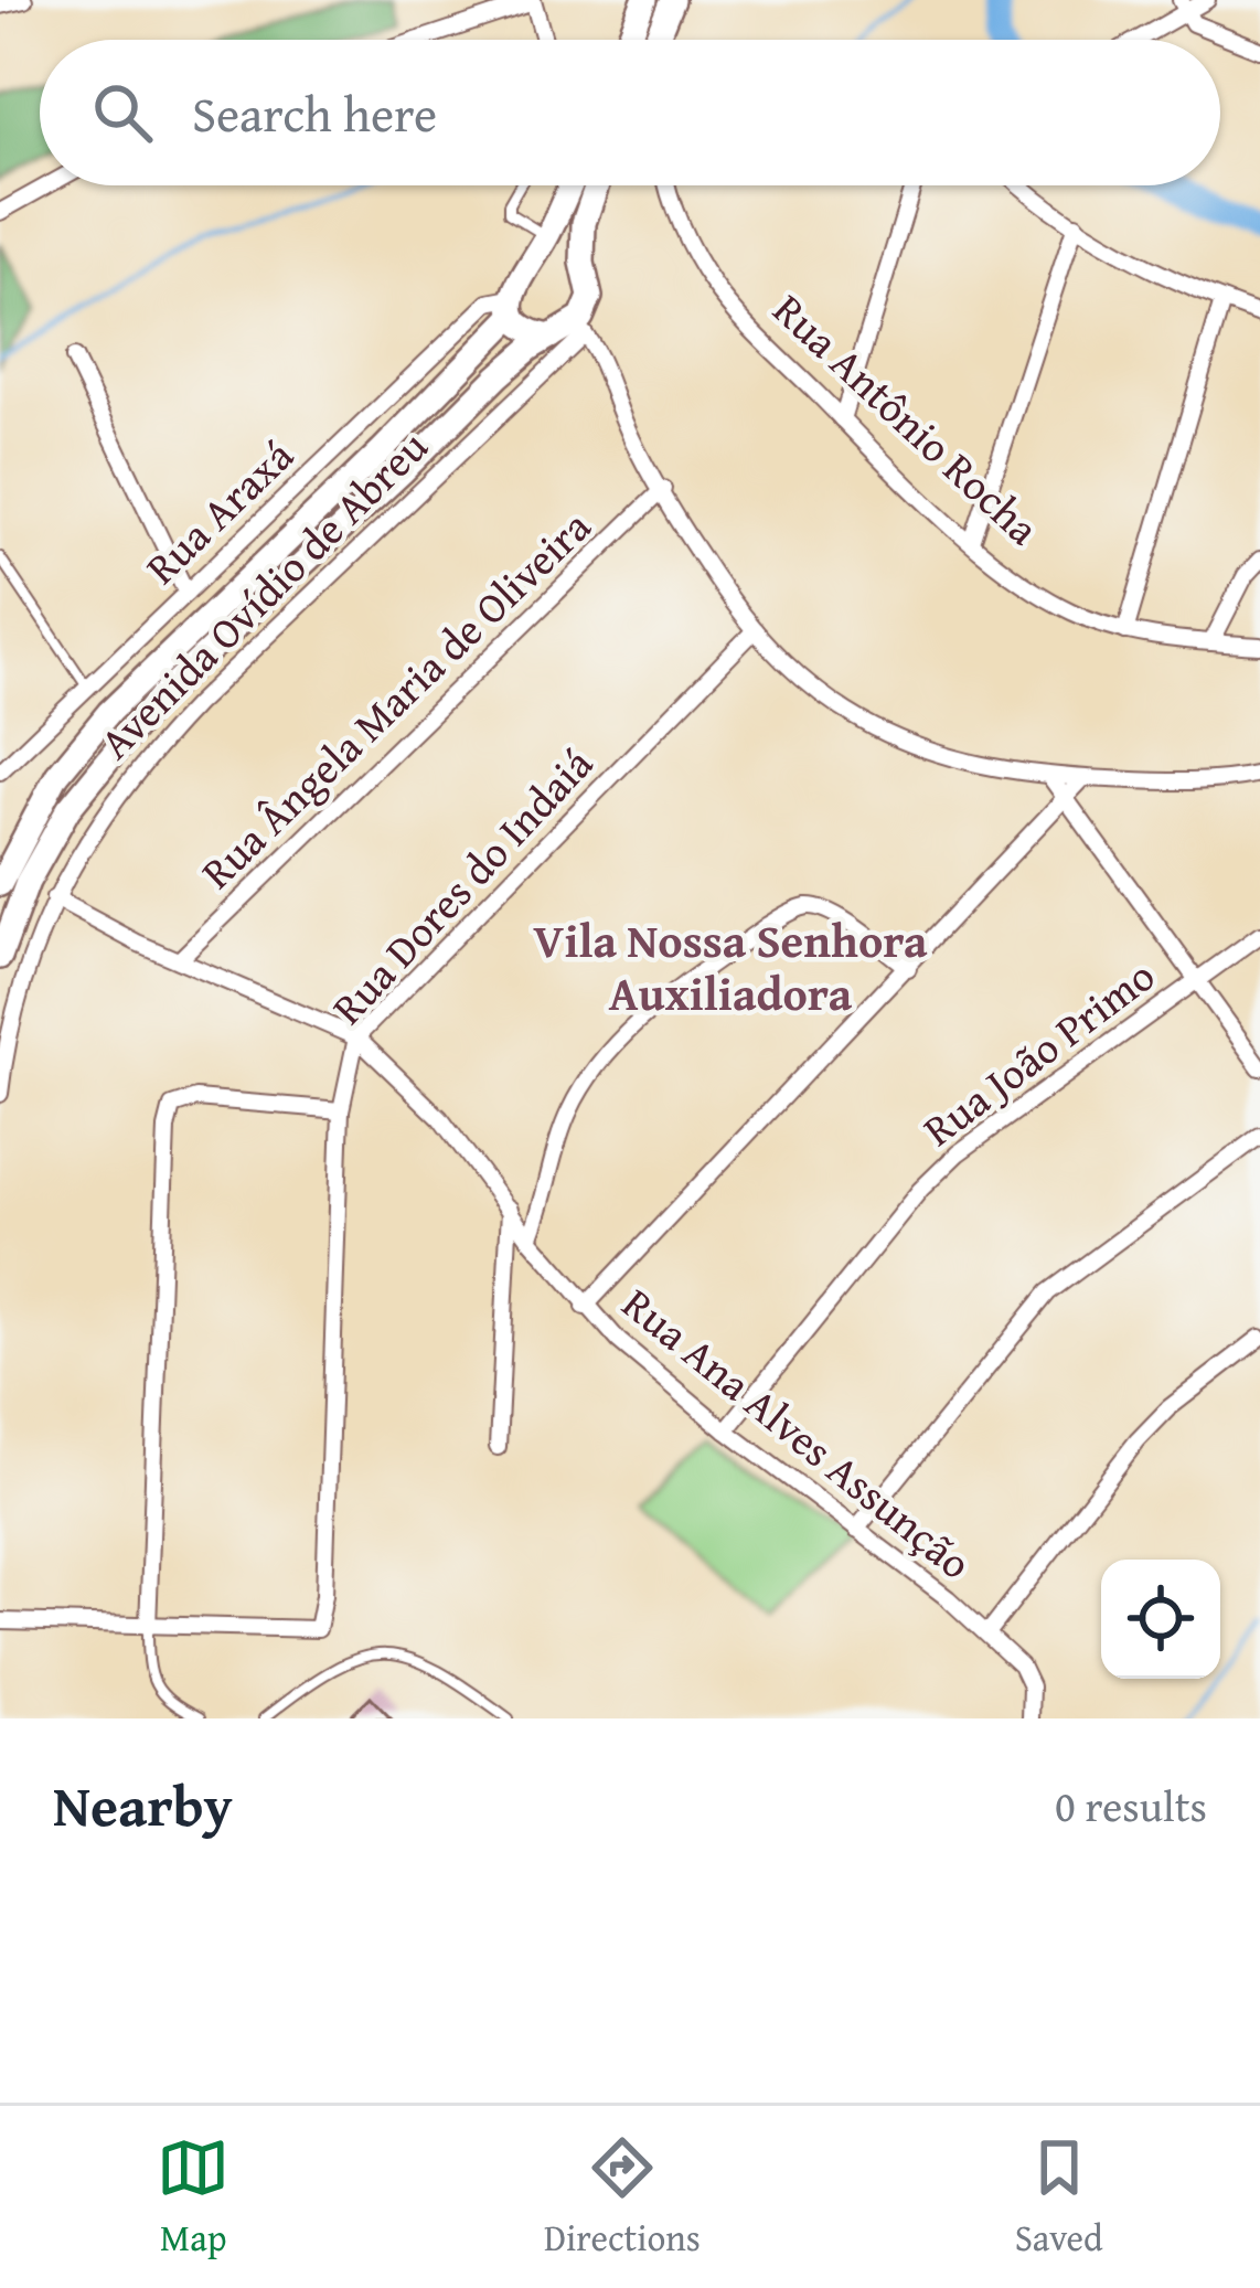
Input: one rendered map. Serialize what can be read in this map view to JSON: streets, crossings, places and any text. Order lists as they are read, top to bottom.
{
  "streets": {
    "main road": ["Avenida Ovídio de Abreu"],
    "street": [
      "Rua Antônio Rocha",
      "Rua Araxá",
      "Rua Ângela Maria de Oliveira",
      "Rua Dores do Indaiá",
      "Rua João Primo",
      "Rua Ana Alves Assunção"
    ]
  },
  "crossings": [
    ["Rua Araxá", "Avenida Ovídio de Abreu"],
    ["Avenida Ovídio de Abreu", "Rua Ana Alves Assunção"],
    ["Rua Ângela Maria de Oliveira", "Rua Ana Alves Assunção"],
    ["Rua Dores do Indaiá", "Rua Ana Alves Assunção"],
    ["Rua João Primo", "Rua Ana Alves Assunção"]
  ],
  "districts": ["Vila Nossa Senhora Auxiliadora"],
  "page": {
    "search": "Search here",
    "heading": ["Nearby", "0 results"],
    "nav": ["Map", "Directions", "Saved"]
  }
}
